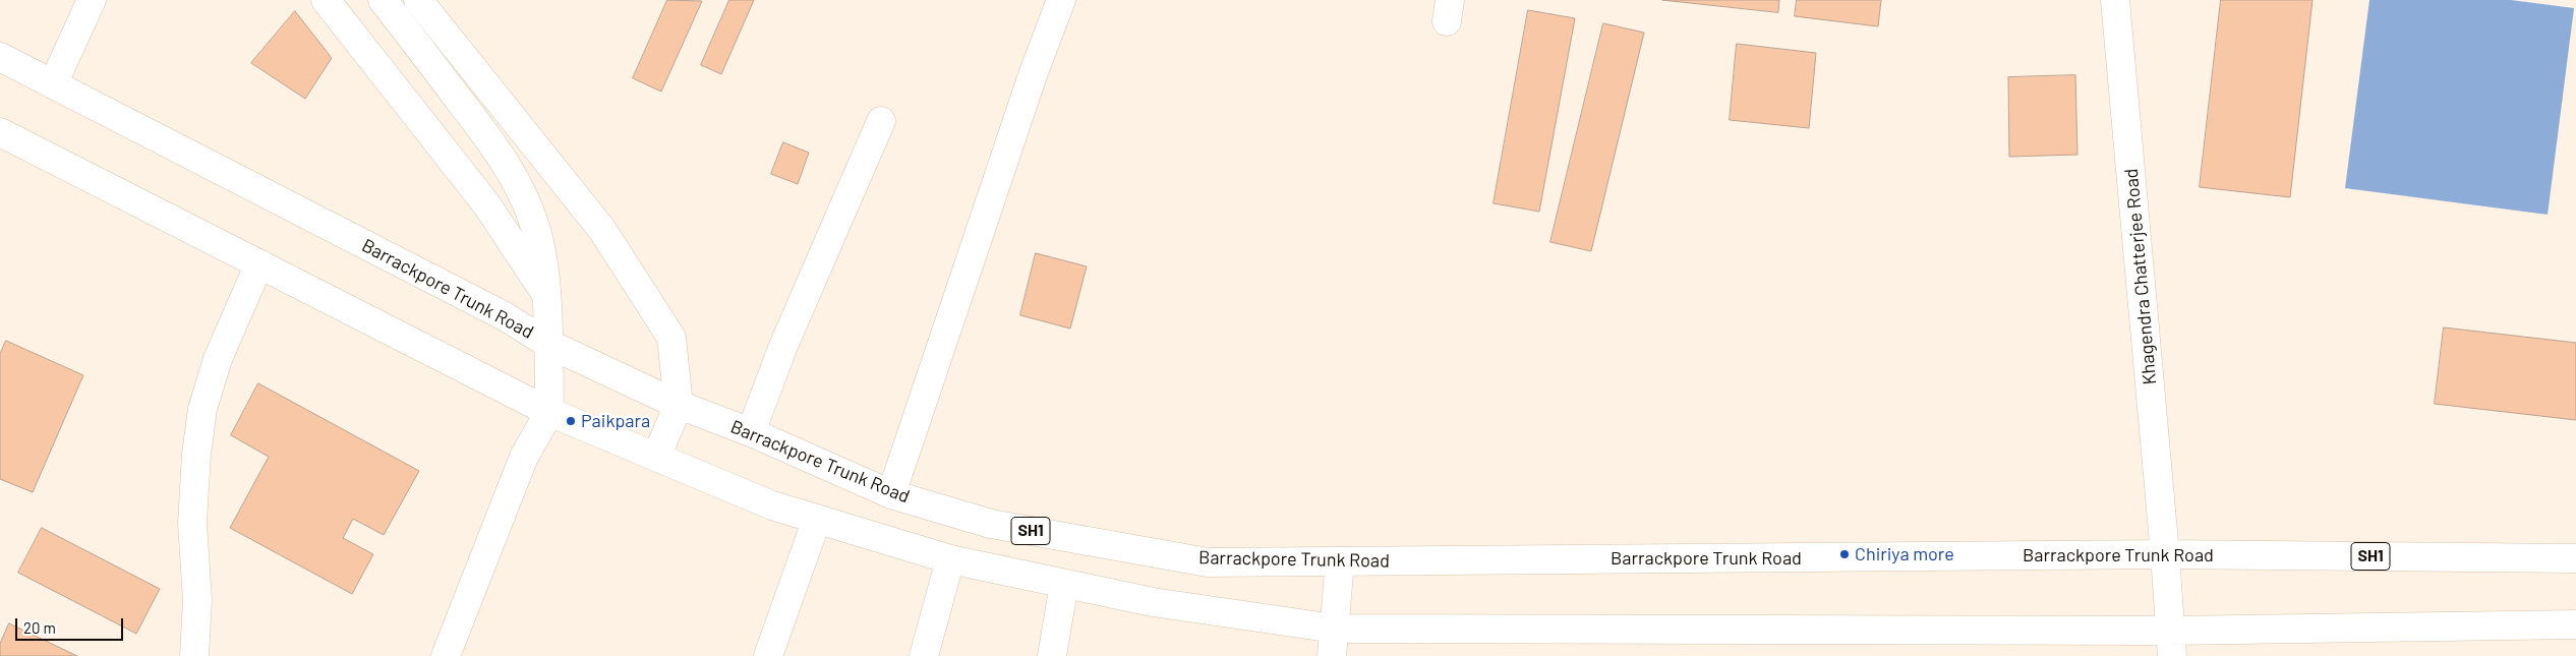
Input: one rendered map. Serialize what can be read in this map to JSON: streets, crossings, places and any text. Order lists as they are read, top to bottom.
{
  "streets": {
    "main road": ["Khagendra Chatterjee Road", "Barrackpore Trunk Road", "SH1"]
  },
  "crossings": [
    ["Khagendra Chatterjee Road", "Barrackpore Trunk Road"]
  ],
  "places": ["Paikpara", "Chiriya more"],
  "scale_bar": "20 m"
}
